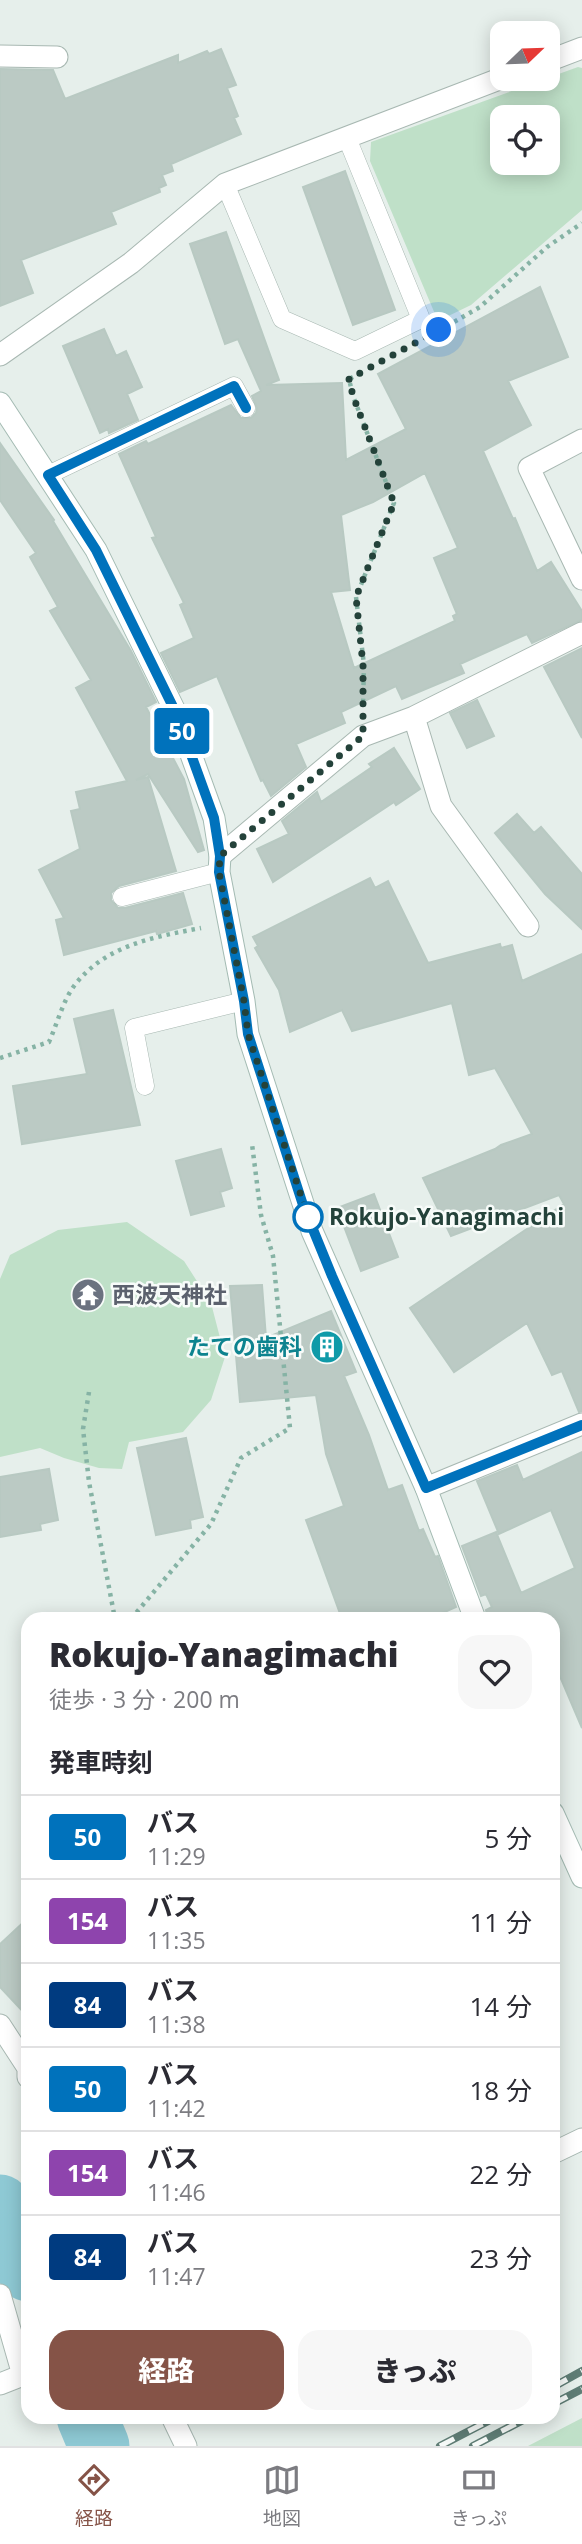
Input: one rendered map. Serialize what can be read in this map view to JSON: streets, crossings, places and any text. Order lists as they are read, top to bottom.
{
  "places": {
    "other": ["Rokujo-Yanagimachi"],
    "temple": ["西波天神社"],
    "building": ["たての歯科"]
  },
  "lines": ["bus line 50"],
  "north": "top right",
  "page": {
    "on_map": "50",
    "heading": [
      ["Rokujo-Yanagimachi", "徒歩 · 3 分 · 200 m"],
      "発車時刻"
    ],
    "list": [
      {
        "mark": "50",
        "name": "バス",
        "note": "11:29",
        "value": "5 分"
      },
      {
        "mark": "154",
        "name": "バス",
        "note": "11:35",
        "value": "11 分"
      },
      {
        "mark": "84",
        "name": "バス",
        "note": "11:38",
        "value": "14 分"
      },
      {
        "mark": "50",
        "name": "バス",
        "note": "11:42",
        "value": "18 分"
      },
      {
        "mark": "154",
        "name": "バス",
        "note": "11:46",
        "value": "22 分"
      },
      {
        "mark": "84",
        "name": "バス",
        "note": "11:47",
        "value": "23 分"
      }
    ],
    "buttons": ["経路", "きっぷ"],
    "tabs": ["経路", "地図", "きっぷ"]
  }
}
